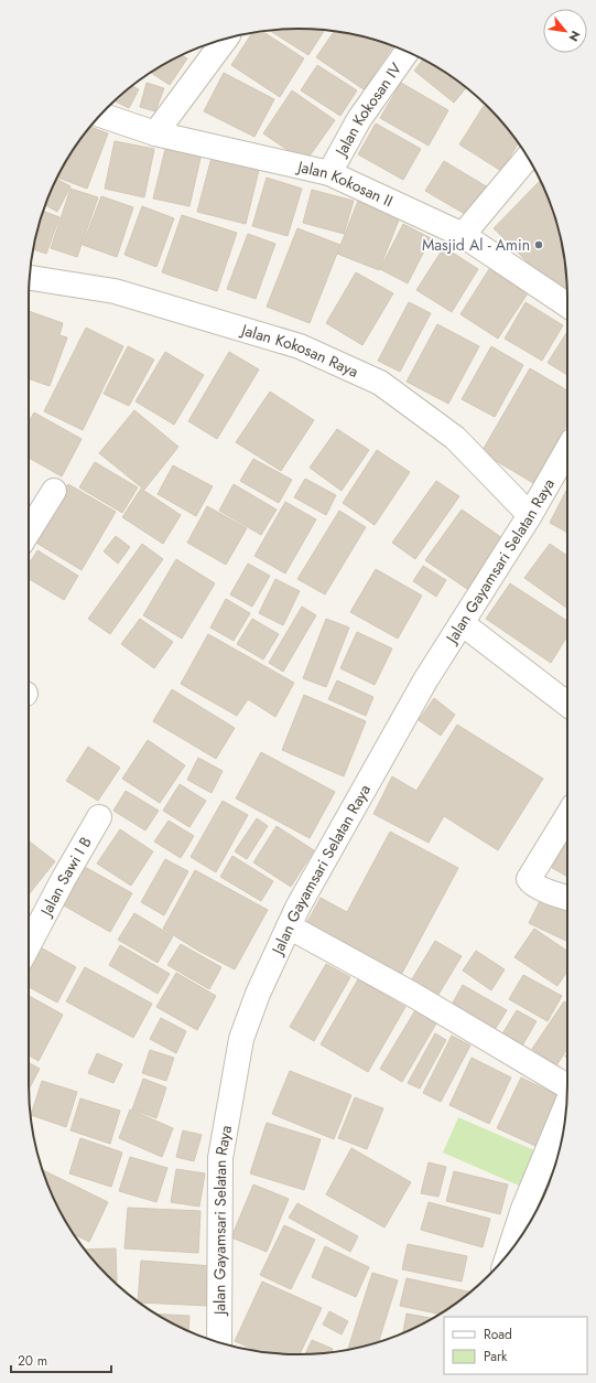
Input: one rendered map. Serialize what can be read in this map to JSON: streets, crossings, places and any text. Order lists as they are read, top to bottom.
{
  "streets": {
    "street": [
      "Jalan Kokosan IV",
      "Jalan Kokosan II",
      "Jalan Kokosan Raya",
      "Jalan Gayamsari Selatan Raya",
      "Jalan Sawi I B"
    ]
  },
  "crossings": [
    ["Jalan Kokosan IV", "Jalan Kokosan II"],
    ["Jalan Kokosan Raya", "Jalan Gayamsari Selatan Raya"]
  ],
  "places": ["Masjid Al - Amin"],
  "legend": ["Road", "Park"],
  "scale_bar": "20 m",
  "north": "bottom right"
}
